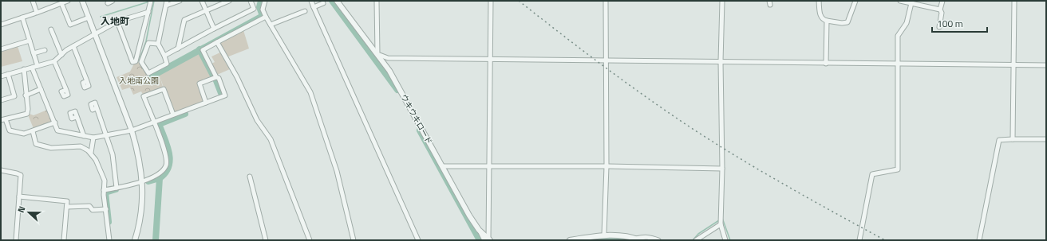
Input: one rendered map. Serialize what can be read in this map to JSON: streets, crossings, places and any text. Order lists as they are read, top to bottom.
{
  "streets": {
    "street": ["ウキウキロード"]
  },
  "districts": ["入地町"],
  "parks": ["入地南公園"],
  "scale_bar": "100 m",
  "north": "left"
}
